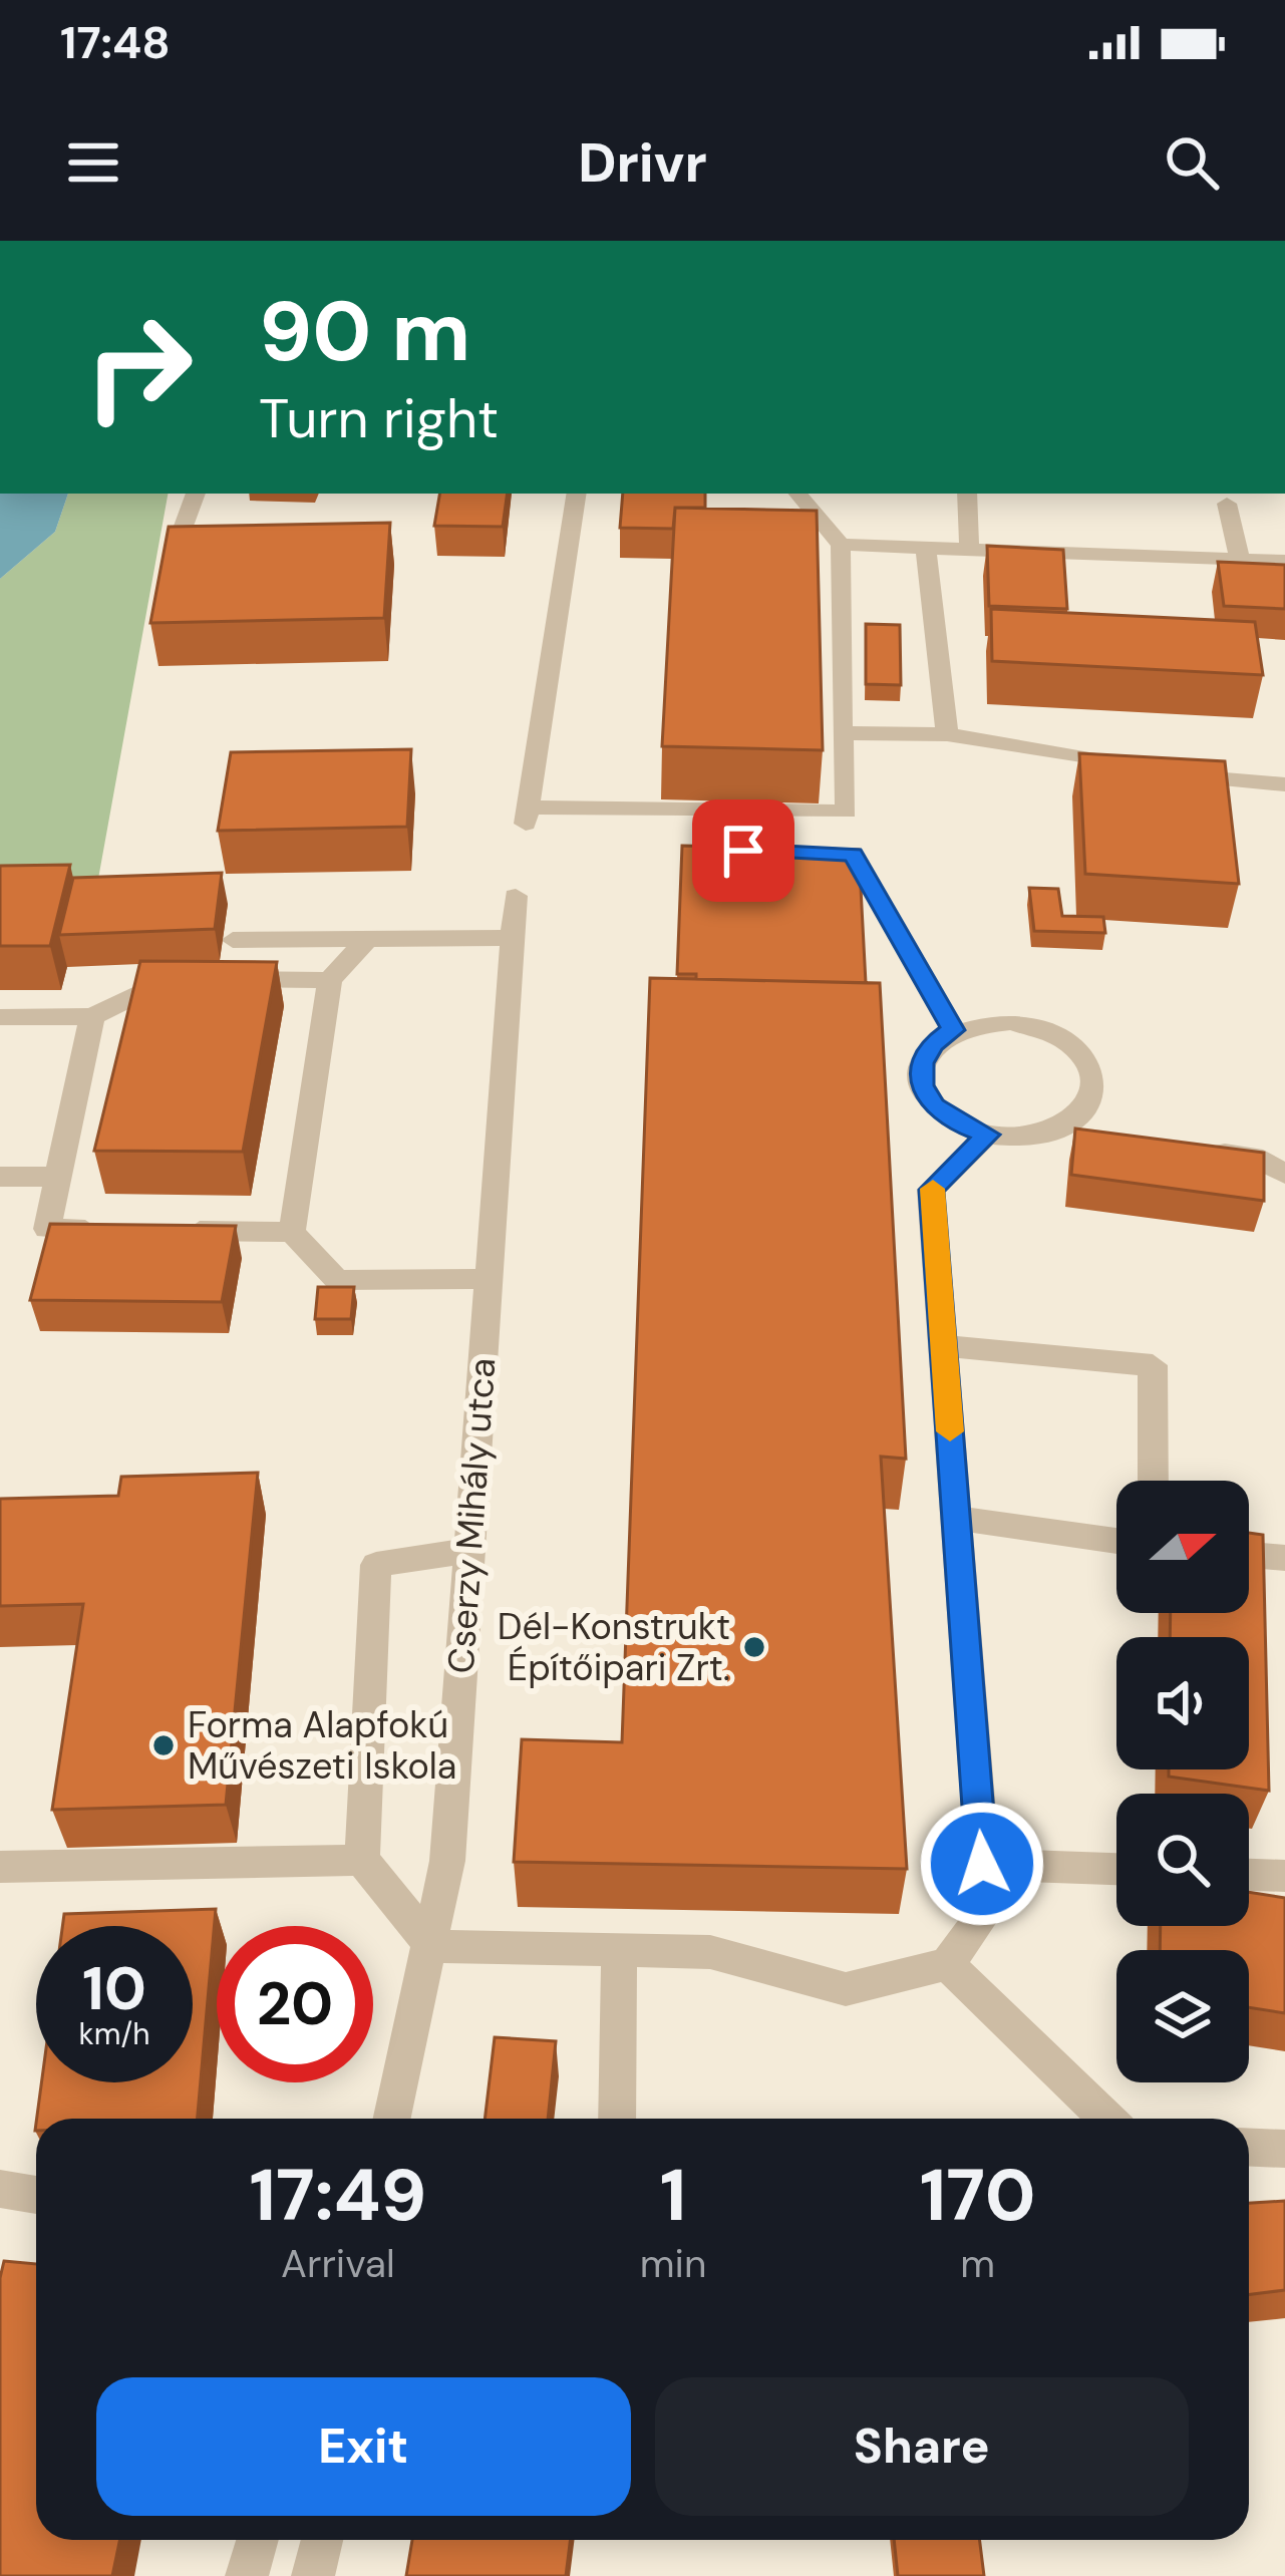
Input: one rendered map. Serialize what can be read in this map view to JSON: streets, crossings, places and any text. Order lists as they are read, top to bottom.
{
  "streets": {
    "street": ["Cserzy Mihály utca"]
  },
  "places": ["Dél-Konstrukt Építőipari Zrt.", "Forma Alapfokú Művészeti Iskola"],
  "north": "right",
  "page": {
    "status": "17:48",
    "header": "Drivr",
    "turn": ["90 m", "Turn right"],
    "speed": "10 km/h",
    "limit": "20",
    "eta": [
      "17:49",
      "Arrival",
      "1",
      "min",
      "170",
      "m"
    ],
    "buttons": ["Exit", "Share"]
  }
}
